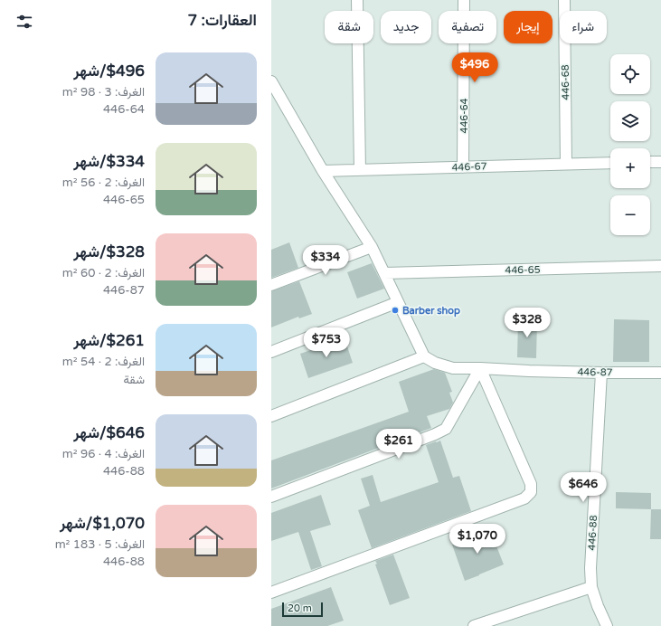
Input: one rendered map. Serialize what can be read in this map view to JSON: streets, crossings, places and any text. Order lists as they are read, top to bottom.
{
  "streets": {
    "street": [
      "446-68",
      "446-64",
      "446-67",
      "446-65",
      "446-87",
      "446-88"
    ]
  },
  "crossings": [
    ["446-68", "446-67"],
    ["446-64", "446-67"],
    ["446-87", "446-88"]
  ],
  "places": ["Barber shop"],
  "scale_bar": "20 m",
  "page": {
    "heading": "العقارات: 7",
    "chip": [
      "شراء",
      "إيجار",
      "تصفية",
      "جديد",
      "شقة"
    ],
    "list": [
      {
        "name": "$496/شهر",
        "note": "الغرف: 3 · 98 m² · 446-64"
      },
      {
        "name": "$334/شهر",
        "note": "الغرف: 2 · 56 m² · 446-65"
      },
      {
        "name": "$328/شهر",
        "note": "الغرف: 2 · 60 m² · 446-87"
      },
      {
        "name": "$261/شهر",
        "note": "الغرف: 2 · 54 m² · شقة"
      },
      {
        "name": "$646/شهر",
        "note": "الغرف: 4 · 96 m² · 446-88"
      },
      {
        "name": "$1,070/شهر",
        "note": "الغرف: 5 · 183 m² · 446-88"
      }
    ],
    "price": [
      "$496",
      "$334",
      "$328",
      "$753",
      "$261",
      "$646",
      "$1,070"
    ],
    "map_buttons": ["+", "−"],
    "scale": "20 m"
  }
}
